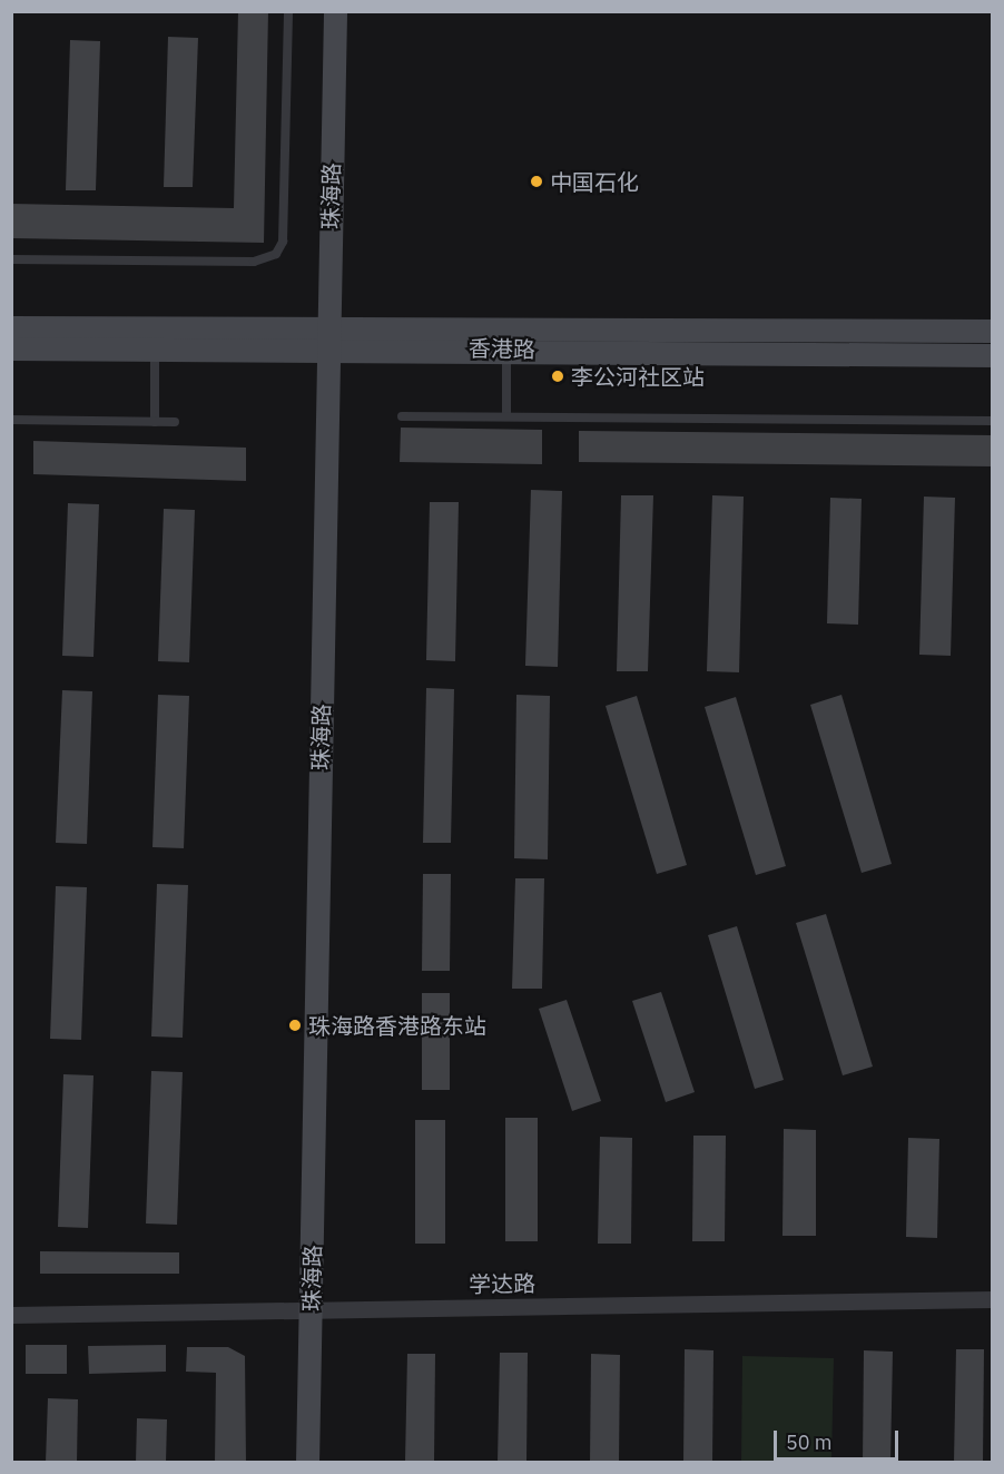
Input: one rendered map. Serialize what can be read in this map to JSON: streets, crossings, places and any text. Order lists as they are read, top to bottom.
{
  "streets": {
    "main road": ["珠海路", "香港路"],
    "street": ["学达路"]
  },
  "crossings": [
    ["珠海路", "香港路"],
    ["珠海路", "学达路"]
  ],
  "places": ["中国石化", "李公河社区站", "珠海路香港路东站"],
  "scale_bar": "50 m"
}
